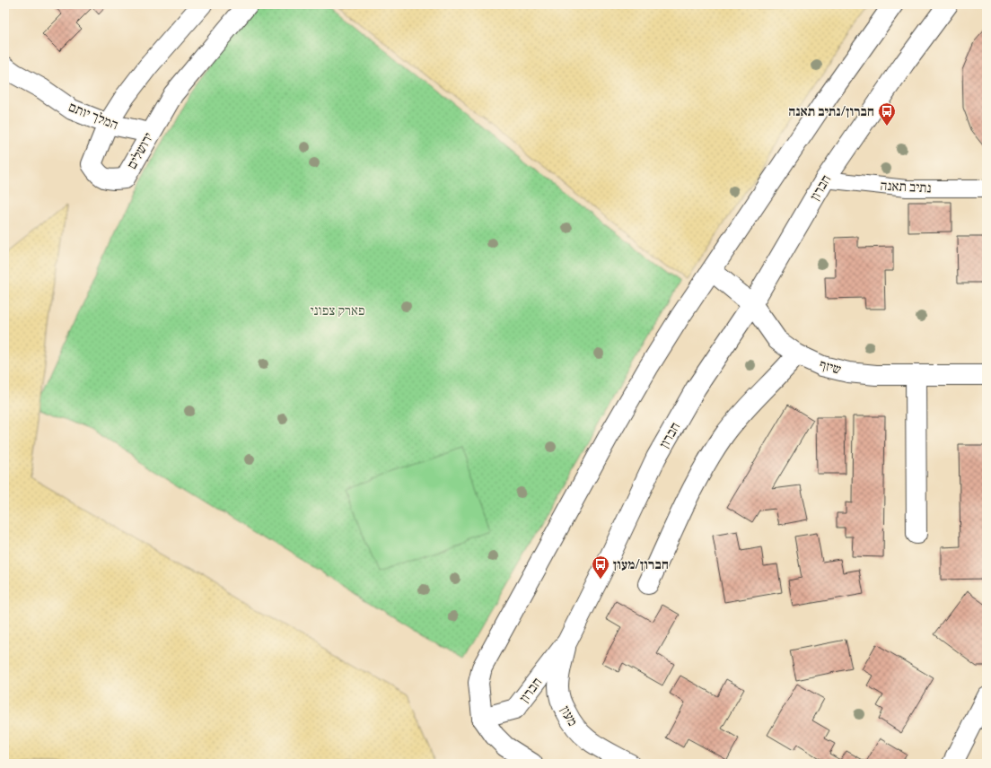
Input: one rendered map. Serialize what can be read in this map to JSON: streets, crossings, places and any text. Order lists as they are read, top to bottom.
{
  "streets": {
    "street": [
      "המלך יותם",
      "ירושלים",
      "נתיב תאנה",
      "חברון",
      "שיזף",
      "מעון"
    ]
  },
  "crossings": [
    ["המלך יותם", "ירושלים"],
    ["נתיב תאנה", "חברון"],
    ["חברון", "שיזף"],
    ["חברון", "מעון"]
  ],
  "parks": ["פארק צפוני"],
  "places": {
    "bus stop": ["חברון/נתיב תאנה", "חברון/מעון"]
  }
}
